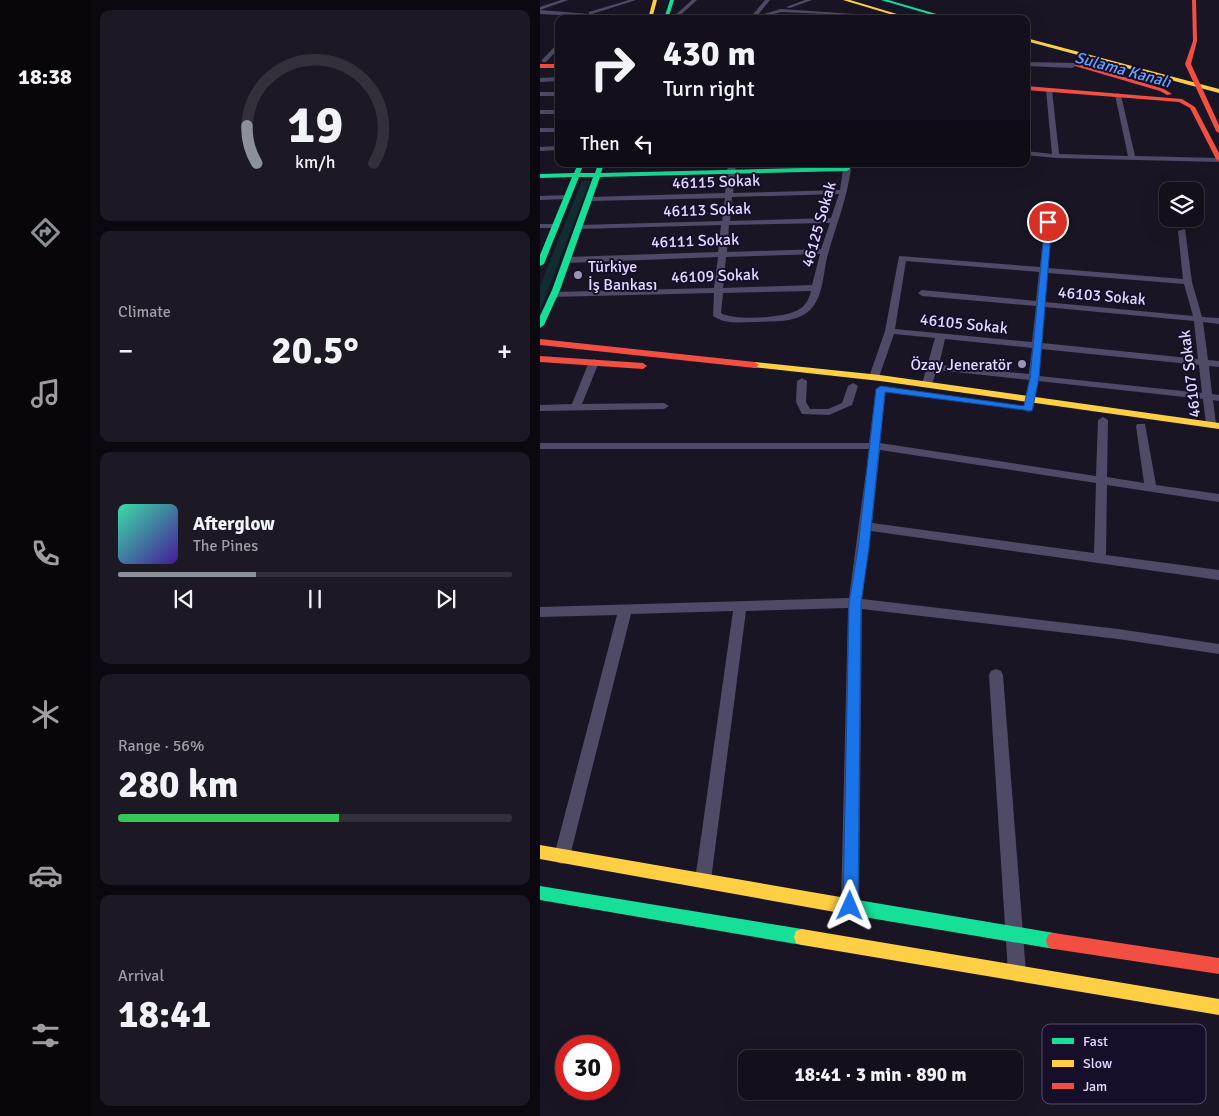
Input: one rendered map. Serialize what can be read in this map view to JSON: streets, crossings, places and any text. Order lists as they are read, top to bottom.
{
  "streets": {
    "street": [
      "46115 Sokak",
      "46113 Sokak",
      "46125 Sokak",
      "46111 Sokak",
      "46109 Sokak",
      "46103 Sokak",
      "46105 Sokak",
      "46107 Sokak"
    ]
  },
  "crossings": [
    ["46115 Sokak", "46125 Sokak"],
    ["46113 Sokak", "46125 Sokak"],
    ["46125 Sokak", "46111 Sokak"],
    ["46125 Sokak", "46109 Sokak"],
    ["46103 Sokak", "46107 Sokak"],
    ["46105 Sokak", "46107 Sokak"]
  ],
  "water": ["Sulama Kanalı"],
  "places": ["Türkiye İş Bankası", "Özay Jeneratör"],
  "legend": ["Fast", "Slow", "Jam"],
  "page": {
    "tabs": "18:38",
    "turn": ["430 m", "Turn right"],
    "then": "Then",
    "tile": [
      "Climate",
      ["Range · 56%", "280 km"],
      ["Arrival", "18:41"]
    ],
    "heat": ["−", "20.5°", "+"],
    "song": ["Afterglow", "The Pines"],
    "limit": "30",
    "trip": "18:41 · 3 min · 890 m",
    "gauge": ["19", "km/h"]
  }
}
